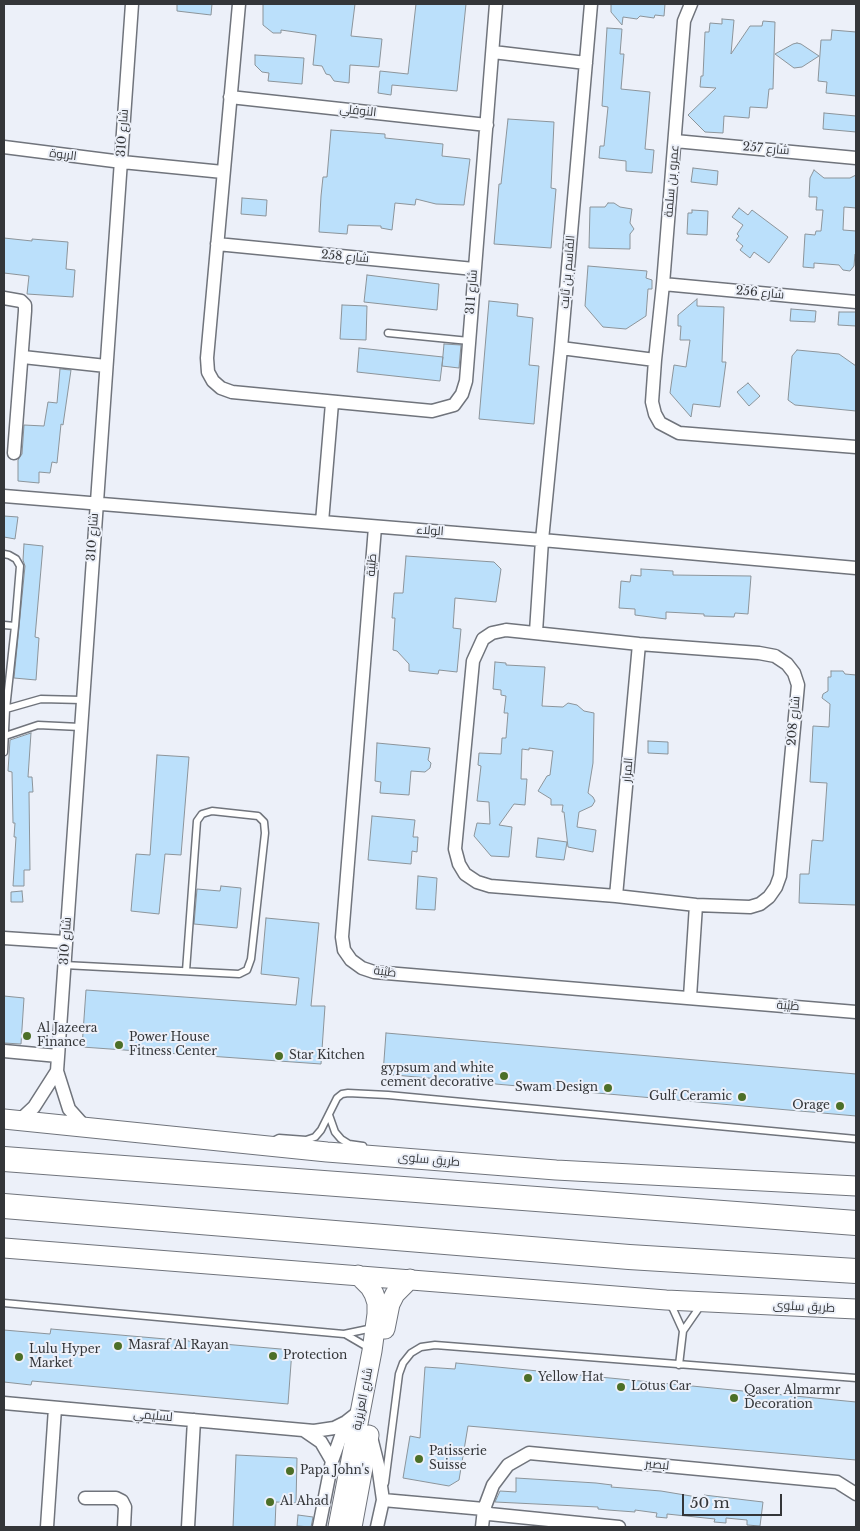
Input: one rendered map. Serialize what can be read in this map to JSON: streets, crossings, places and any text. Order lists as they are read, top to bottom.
{
  "streets": {
    "main road": ["طريق سلوى", "شارع العزيزية"],
    "street": [
      "النوفلي",
      "شارع 310",
      "شارع 257",
      "الربوة",
      "عمرو بن سلمة",
      "شارع 258",
      "القاسم بن ثابت",
      "شارع 311",
      "شارع 256",
      "الولاء",
      "طَيْبَة",
      "شارع 208",
      "المرار",
      "لسليمي",
      "لبصير"
    ]
  },
  "crossings": [
    ["النوفلي", "شارع 311"],
    ["شارع 310", "الربوة"],
    ["شارع 310", "الولاء"],
    ["شارع 310", "طريق سلوى"],
    ["شارع 257", "عمرو بن سلمة"],
    ["عمرو بن سلمة", "شارع 256"],
    ["شارع 258", "شارع 311"],
    ["القاسم بن ثابت", "الولاء"],
    ["الولاء", "طَيْبَة"],
    ["شارع 208", "المرار"],
    ["طريق سلوى", "شارع العزيزية"],
    ["شارع العزيزية", "لسليمي"]
  ],
  "places": [
    "Al Jazeera Finance",
    "Power House Fitness Center",
    "Star Kitchen",
    "gypsum and white cement decorative",
    "Swam Design",
    "Gulf Ceramic",
    "Orage",
    "Masraf Al Rayan",
    "Protection",
    "Lulu Hyper Market",
    "Yellow Hat",
    "Lotus Car",
    "Qaser Almarmr Decoration",
    "Patisserie Suisse",
    "Papa John's",
    "Al Ahad"
  ],
  "scale_bar": "50 m"
}
